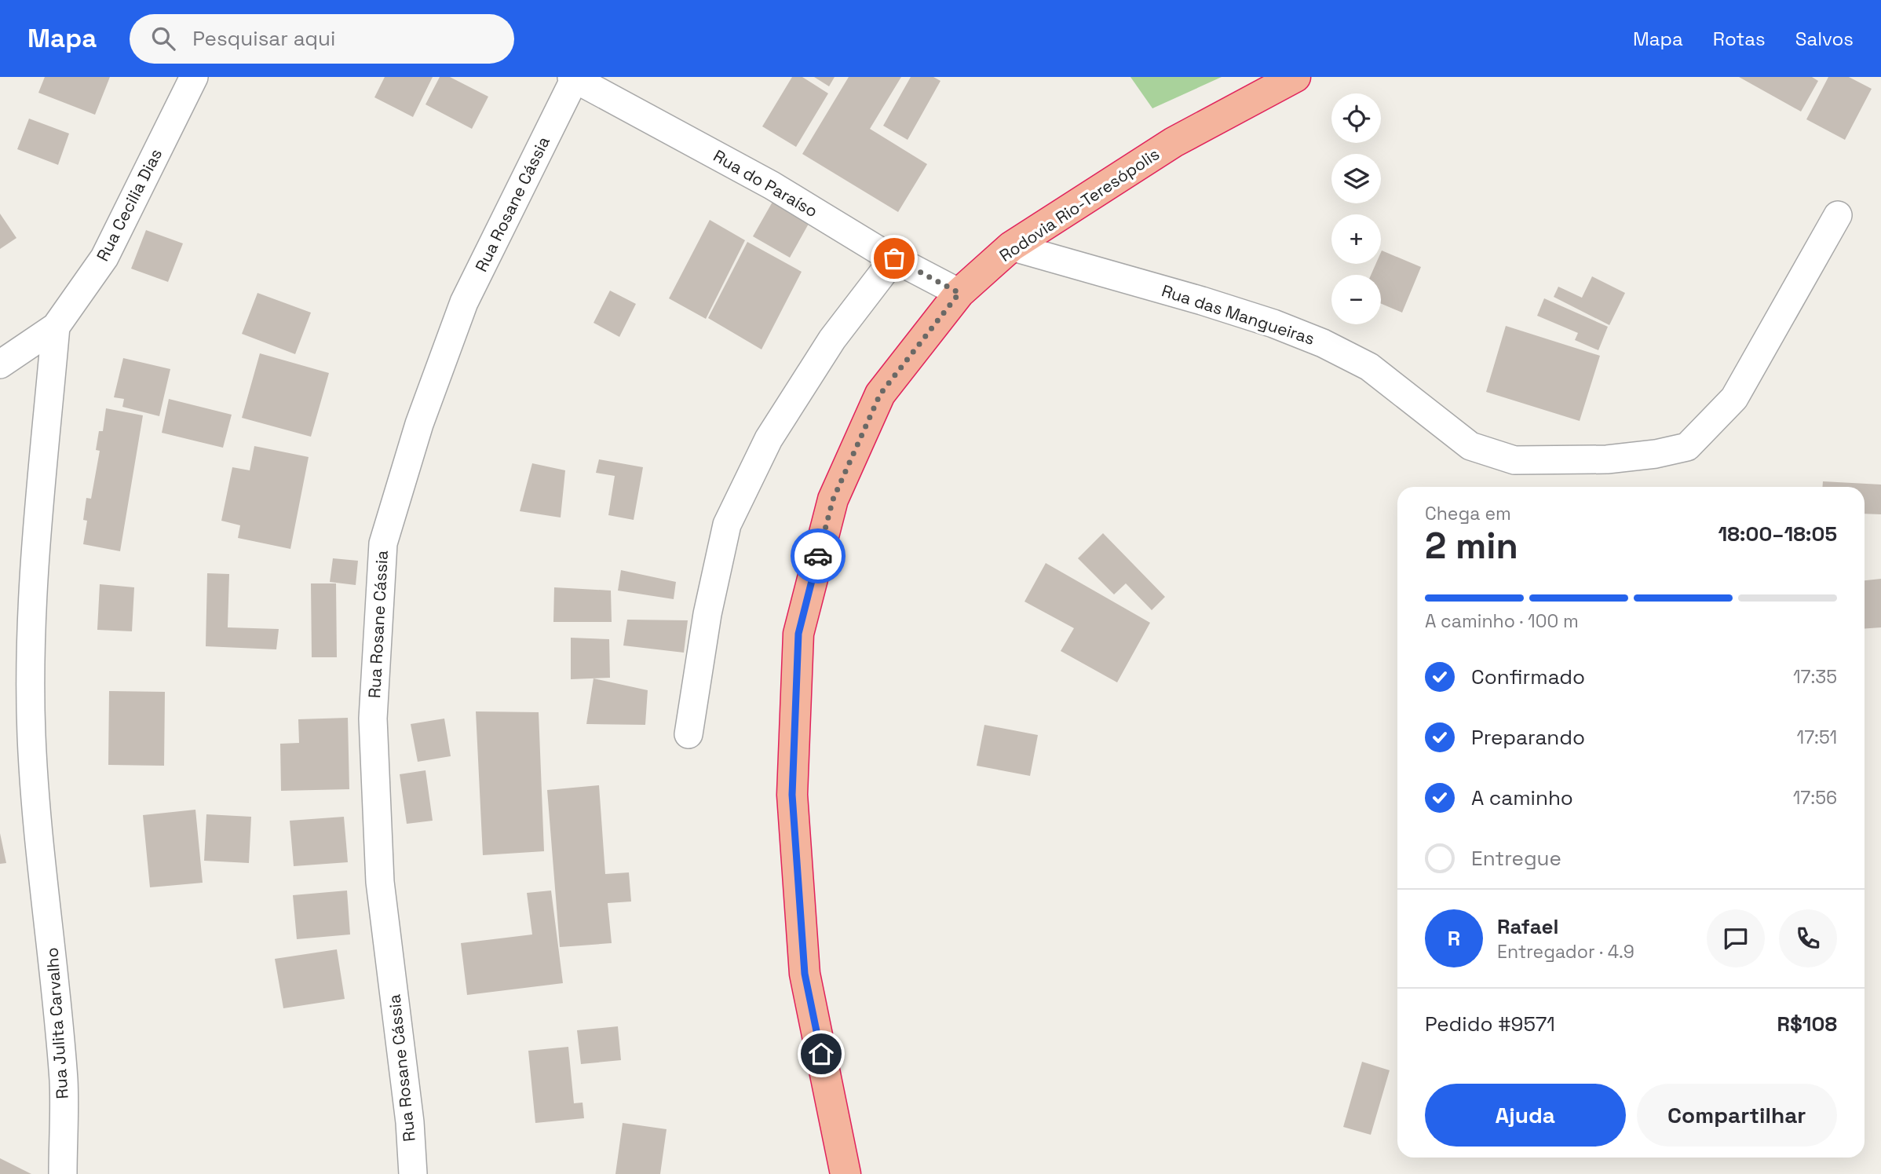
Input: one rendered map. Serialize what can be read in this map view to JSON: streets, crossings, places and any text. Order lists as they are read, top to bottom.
{
  "streets": {
    "highway": ["Rodovia Rio-Teresópolis"],
    "street": [
      "Rua do Paraíso",
      "Rua Rosane Cássia",
      "Rua Cecilia Dias",
      "Rua das Mangueiras",
      "Rua Julita Carvalho"
    ]
  },
  "crossings": [
    ["Rua do Paraíso", "Rua Rosane Cássia"],
    ["Rua do Paraíso", "Rodovia Rio-Teresópolis"],
    ["Rua Cecilia Dias", "Rua Julita Carvalho"],
    ["Rodovia Rio-Teresópolis", "Rua das Mangueiras"]
  ],
  "page": {
    "header": "Mapa",
    "search": "Pesquisar aqui",
    "nav": ["Mapa", "Rotas", "Salvos"],
    "map_buttons": ["+", "−"],
    "heading": ["2 min", "Chega em", "18:00–18:05"],
    "panel": [
      "Rafael",
      "Entregador · 4.9",
      "Pedido #9571",
      "R$108"
    ],
    "bar": "A caminho · 100 m",
    "list": [
      ["Confirmado", "17:35"],
      ["Preparando", "17:51"],
      ["A caminho", "17:56"],
      "Entregue"
    ],
    "round": "R",
    "buttons": ["Ajuda", "Compartilhar"]
  }
}
